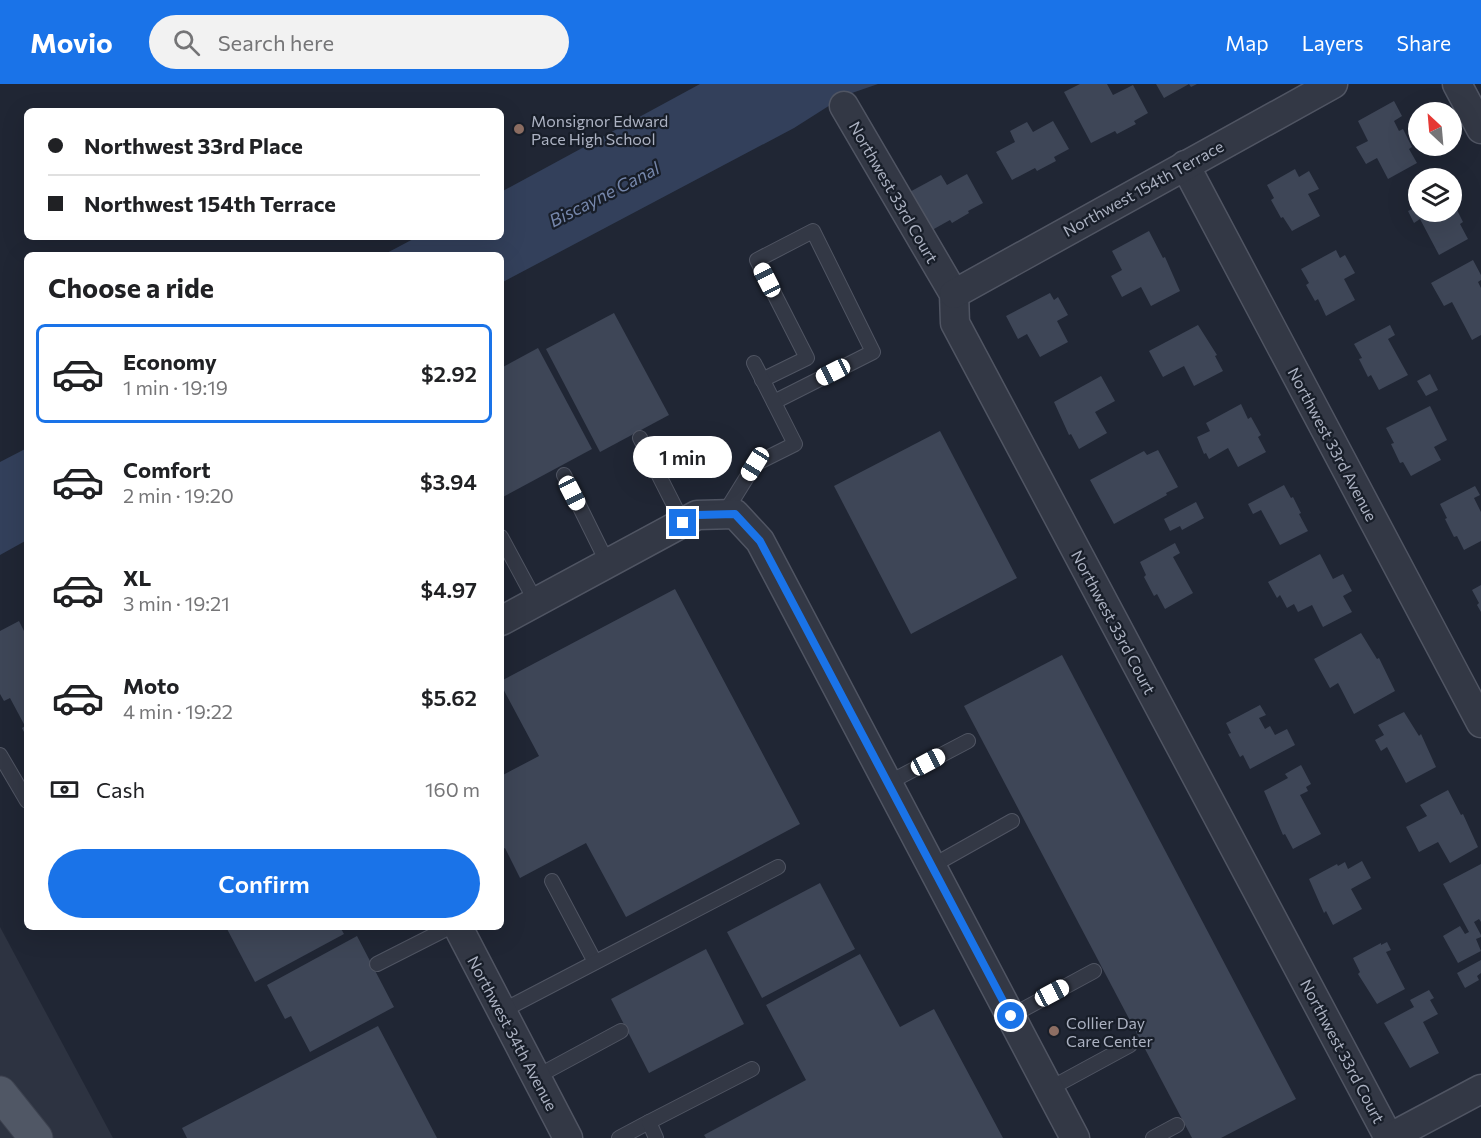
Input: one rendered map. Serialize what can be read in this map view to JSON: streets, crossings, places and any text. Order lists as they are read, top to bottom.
{
  "streets": {
    "street": [
      "Northwest 154th Terrace",
      "Northwest 33rd Court",
      "Northwest 33rd Avenue",
      "Northwest 34th Avenue"
    ]
  },
  "crossings": [
    ["Northwest 154th Terrace", "Northwest 33rd Court"],
    ["Northwest 154th Terrace", "Northwest 33rd Avenue"]
  ],
  "water": ["Biscayne Canal"],
  "places": ["Monsignor Edward Pace High School", "Collier Day Care Center"],
  "north": "top left",
  "page": {
    "header": "Movio",
    "search": "Search here",
    "nav": ["Map", "Layers", "Share"],
    "banner": ["Northwest 33rd Place", "Northwest 154th Terrace"],
    "heading": "Choose a ride",
    "list": [
      {
        "name": "Economy",
        "note": "1 min · 19:19",
        "value": "$2.92"
      },
      {
        "name": "Comfort",
        "note": "2 min · 19:20",
        "value": "$3.94"
      },
      {
        "name": "XL",
        "note": "3 min · 19:21",
        "value": "$4.97"
      },
      {
        "name": "Moto",
        "note": "4 min · 19:22",
        "value": "$5.62"
      }
    ],
    "bubble": "1 min",
    "pay": ["Cash", "160 m"],
    "buttons": "Confirm"
  }
}
